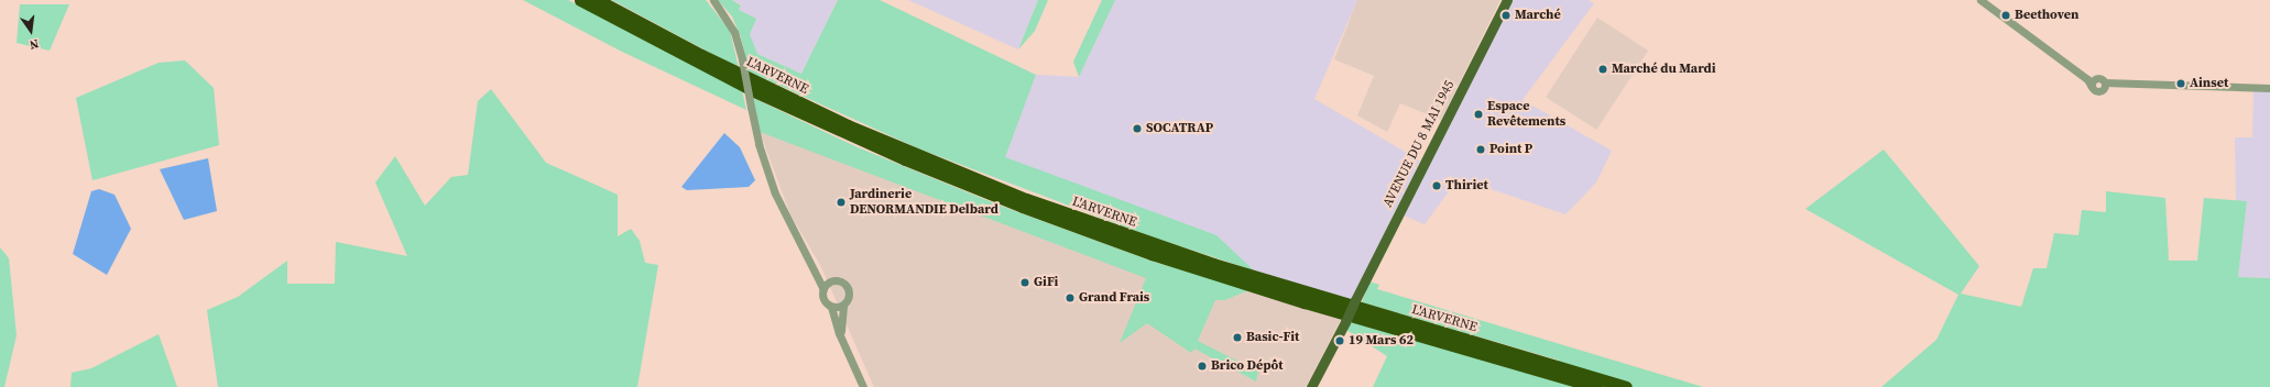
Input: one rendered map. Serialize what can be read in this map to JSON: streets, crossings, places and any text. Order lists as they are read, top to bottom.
{
  "streets": {
    "highway": ["L'ARVERNE"],
    "main road": ["AVENUE DU 8 MAI 1945"]
  },
  "places": [
    "Marché",
    "Beethoven",
    "Marché du Mardi",
    "Ainset",
    "Espace Revêtements",
    "SOCATRAP",
    "Point P",
    "Thiriet",
    "Jardinerie DENORMANDIE Delbard",
    "GiFi",
    "Grand Frais",
    "Basic-Fit",
    "19 Mars 62",
    "Brico Dépôt"
  ],
  "north": "bottom"
}
